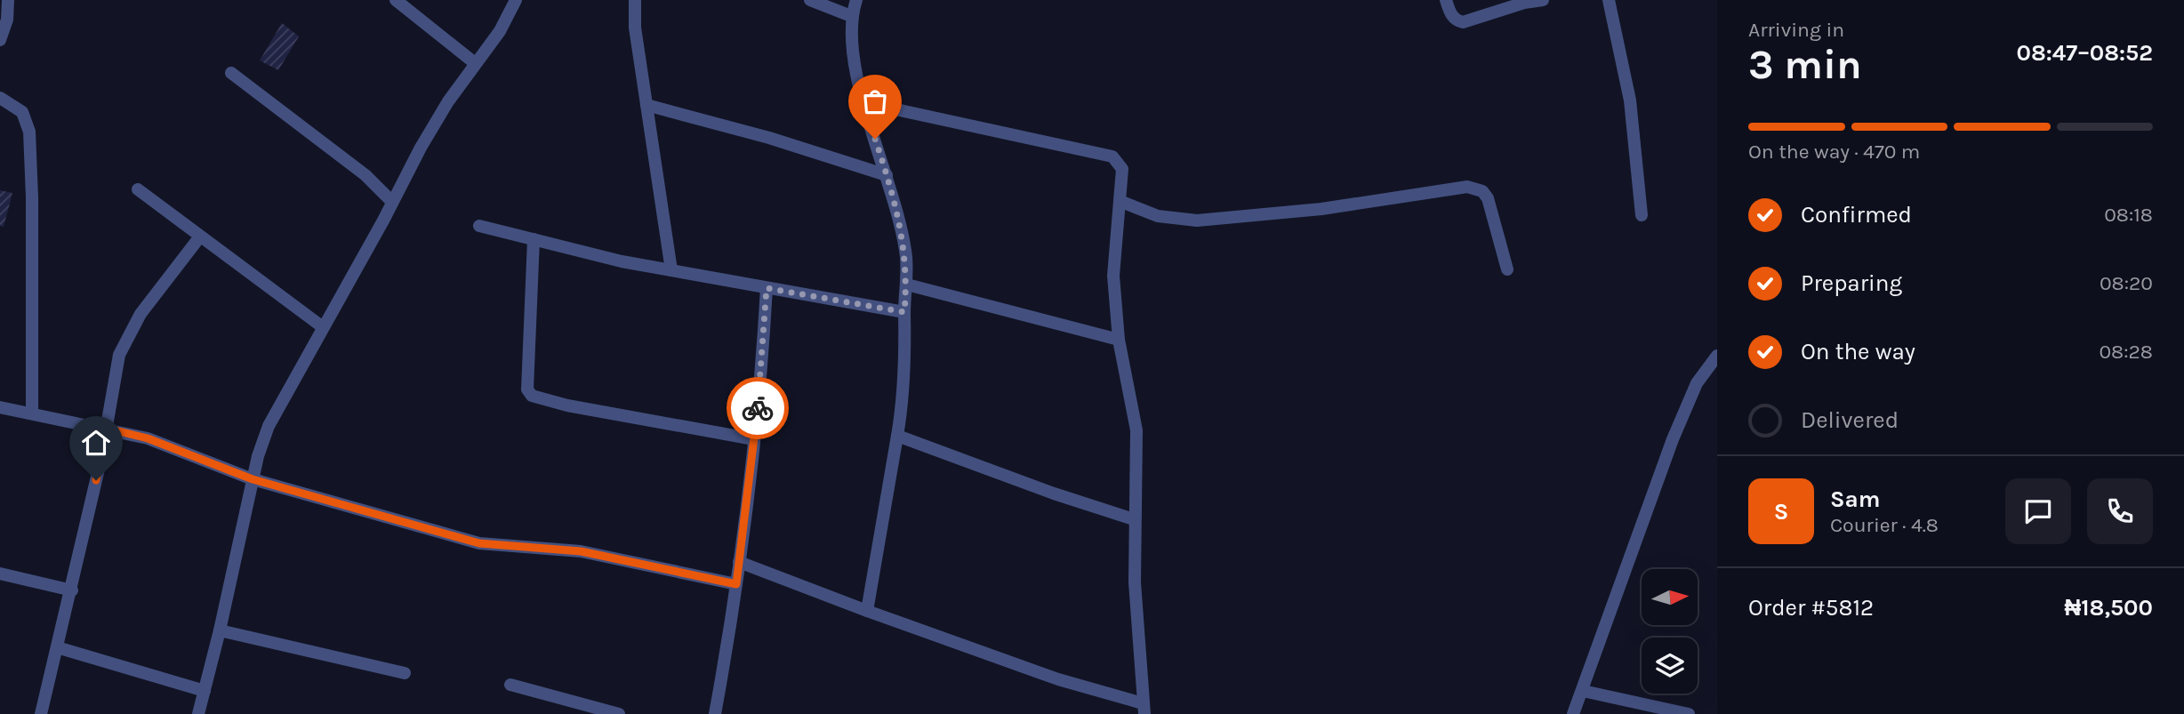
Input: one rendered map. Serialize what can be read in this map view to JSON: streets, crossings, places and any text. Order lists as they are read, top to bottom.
{
  "north": "right",
  "page": {
    "heading": ["3 min", "Arriving in", "08:47–08:52"],
    "panel": [
      "Sam",
      "Courier · 4.8",
      "Order #5812",
      "₦18,500"
    ],
    "bar": "On the way · 470 m",
    "list": [
      ["Confirmed", "08:18"],
      ["Preparing", "08:20"],
      ["On the way", "08:28"],
      "Delivered"
    ],
    "round": "S"
  }
}
